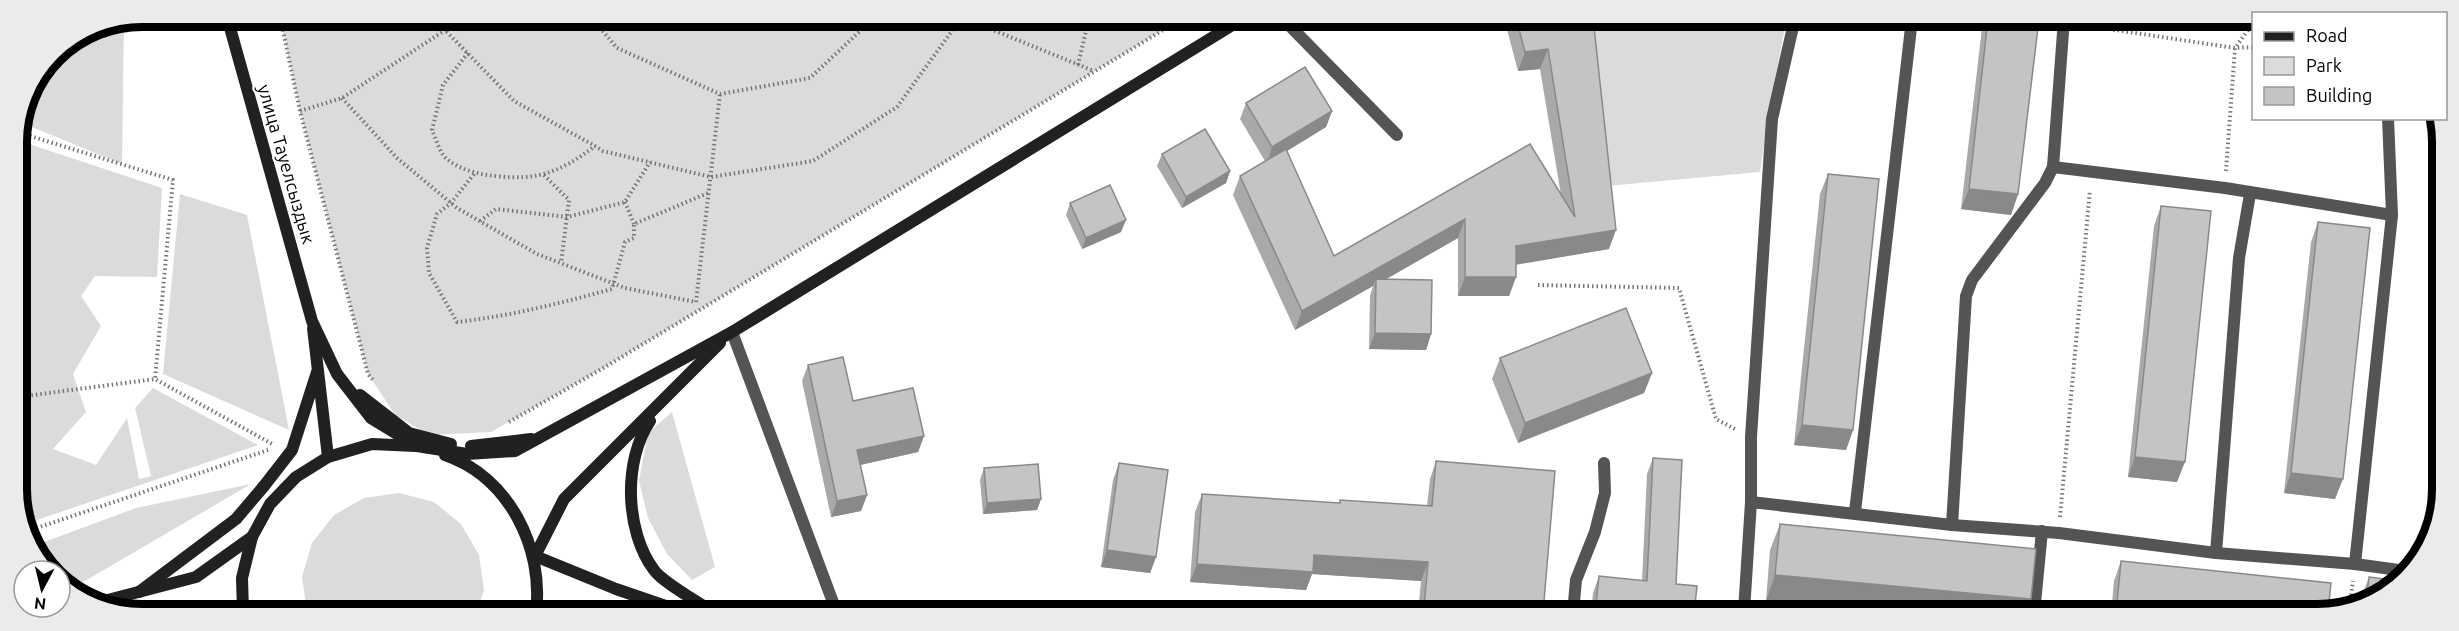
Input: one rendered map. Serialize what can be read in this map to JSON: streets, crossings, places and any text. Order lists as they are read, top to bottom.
{
  "streets": {
    "main road": ["улица Тауелсыздык"]
  },
  "legend": ["Road", "Park", "Building"],
  "north": "bottom"
}
